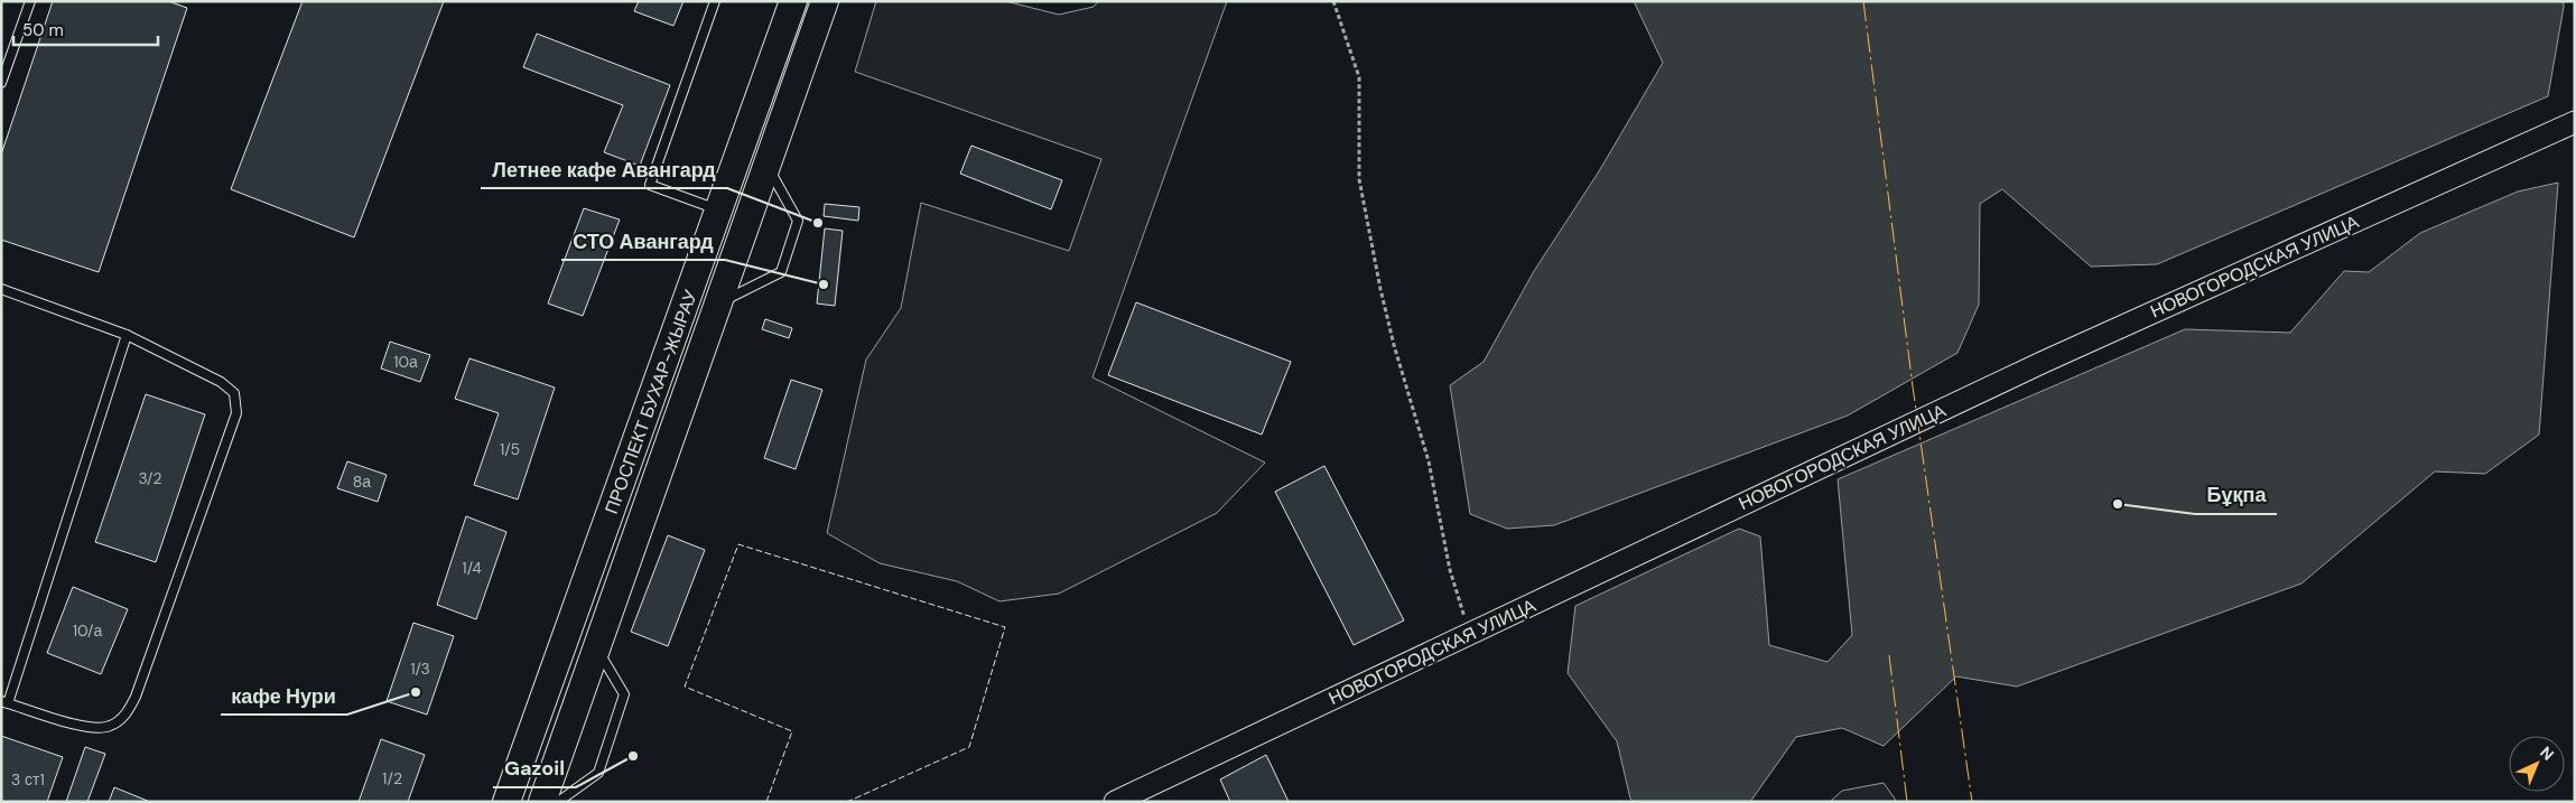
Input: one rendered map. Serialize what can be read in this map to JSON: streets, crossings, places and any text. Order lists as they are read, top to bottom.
{
  "streets": {
    "main road": ["ПРОСПЕКТ БУХАР-ЖЫРАУ"],
    "street": ["НОВОГОРОДСКАЯ УЛИЦА"]
  },
  "places": [
    "Летнее кафе Авангард",
    "СТО Авангард",
    "Бұқпа",
    "кафе Нури",
    "Gazoil"
  ],
  "house_numbers": [
    "10а",
    "1/5",
    "3/2",
    "8а",
    "1/4",
    "10/а",
    "1/3",
    "1/2",
    "3 ст1"
  ],
  "scale_bar": "50 m",
  "north": "top right"
}
